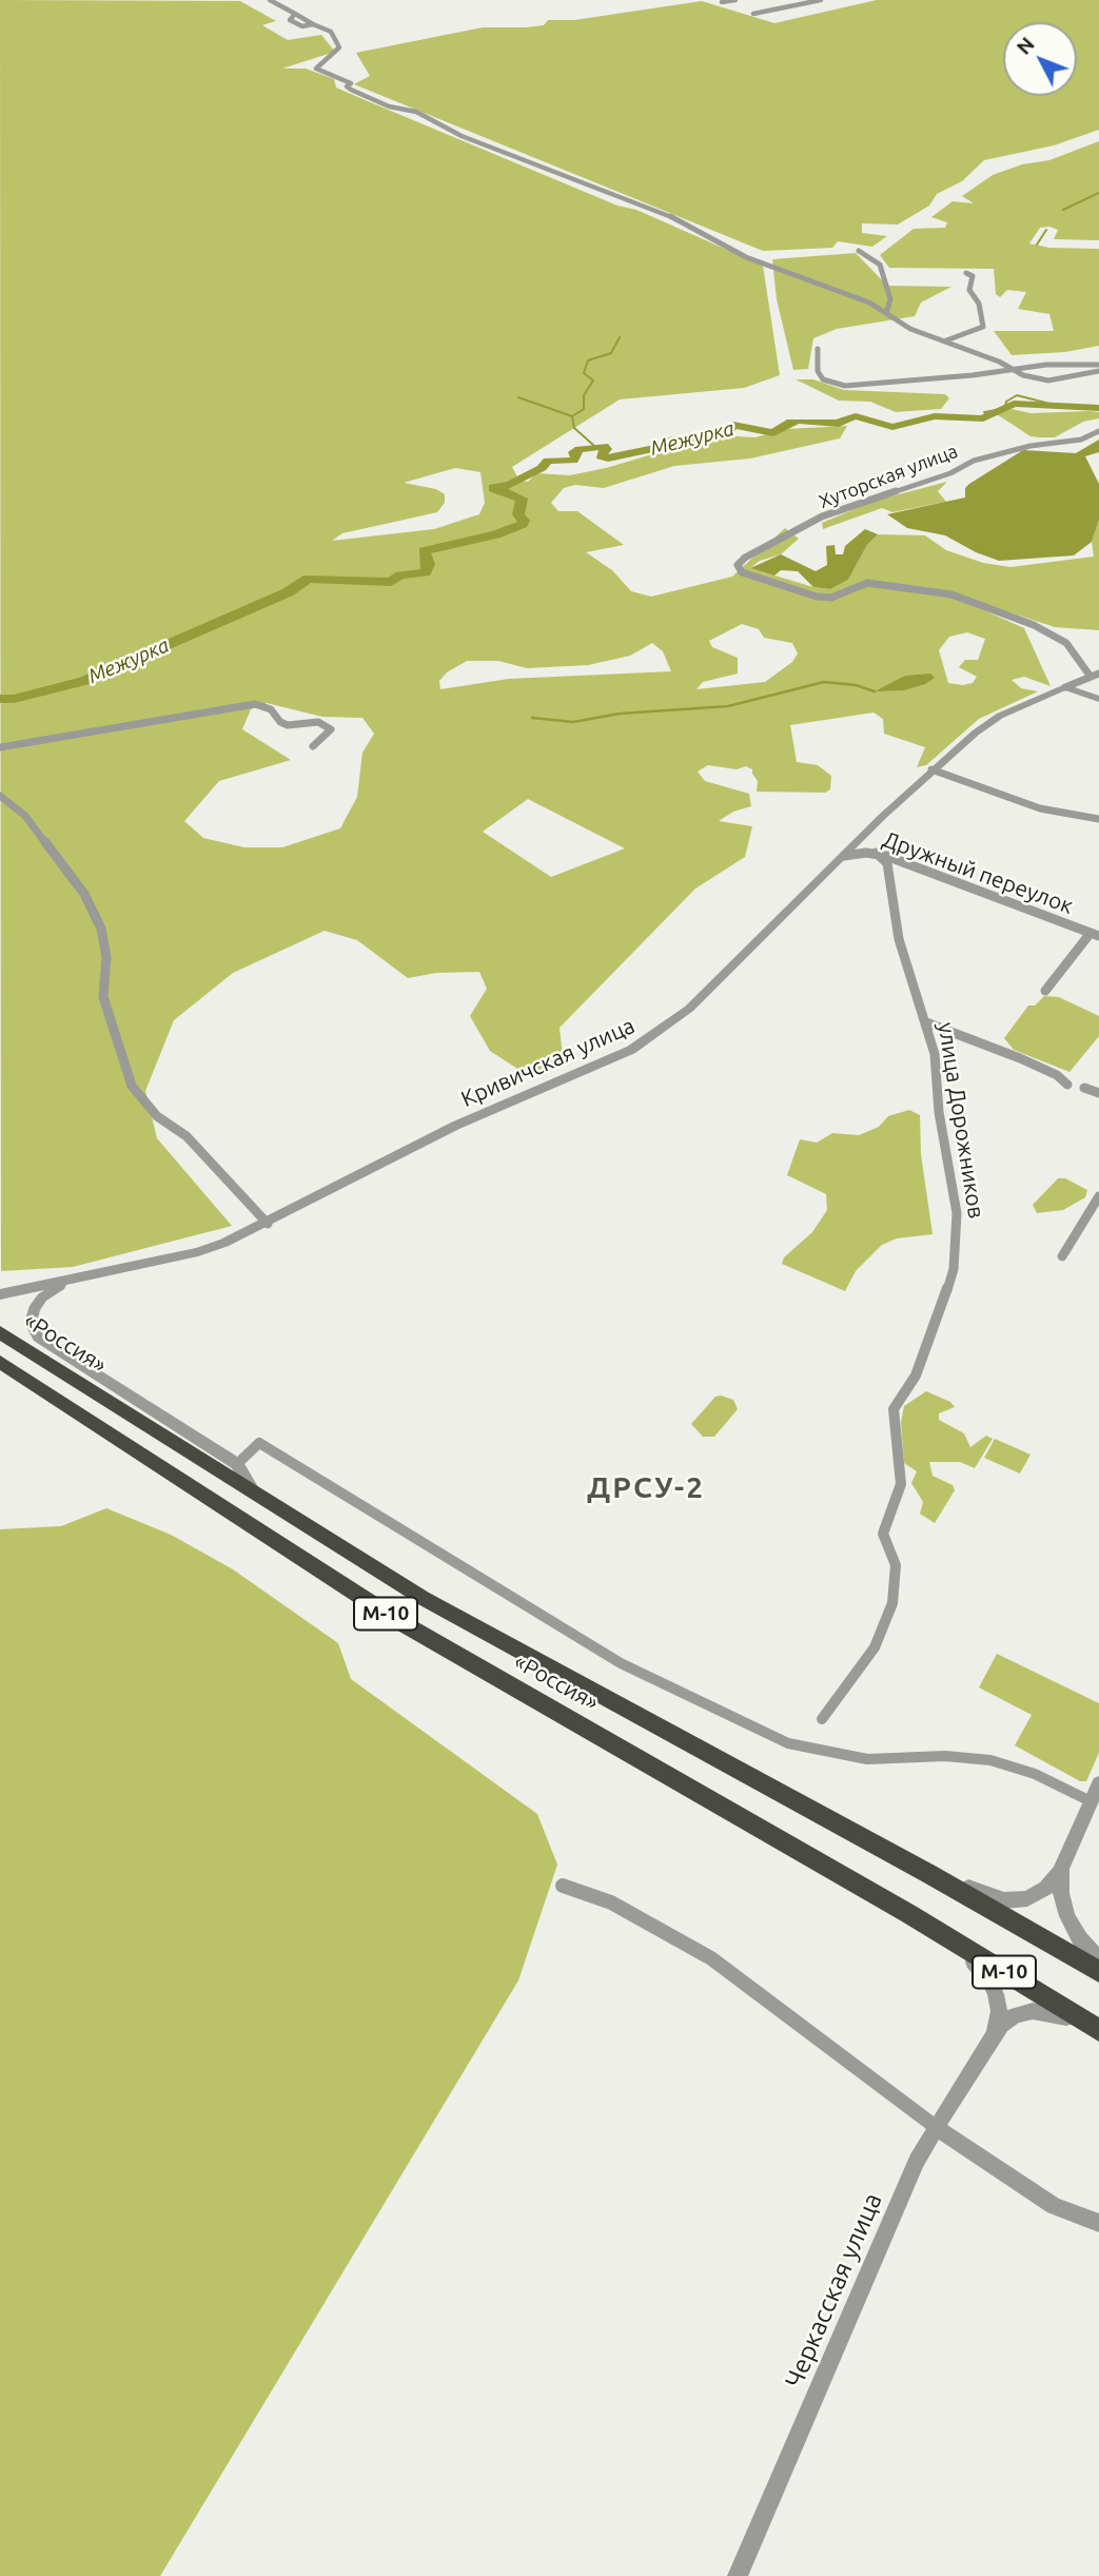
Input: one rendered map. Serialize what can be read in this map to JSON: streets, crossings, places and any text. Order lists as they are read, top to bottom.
{
  "streets": {
    "highway": ["«Россия»", "М-10"],
    "street": [
      "Хуторская улица",
      "Дружный переулок",
      "Кривичская улица",
      "улица Дорожников",
      "Черкасская улица"
    ]
  },
  "crossings": [
    ["Хуторская улица", "Кривичская улица"],
    ["Дружный переулок", "Кривичская улица"],
    ["Дружный переулок", "улица Дорожников"],
    ["«Россия»", "М-10"],
    ["«Россия»", "Черкасская улица"]
  ],
  "districts": ["ДРСУ-2"],
  "water": ["Межурка"],
  "north": "top left"
}
